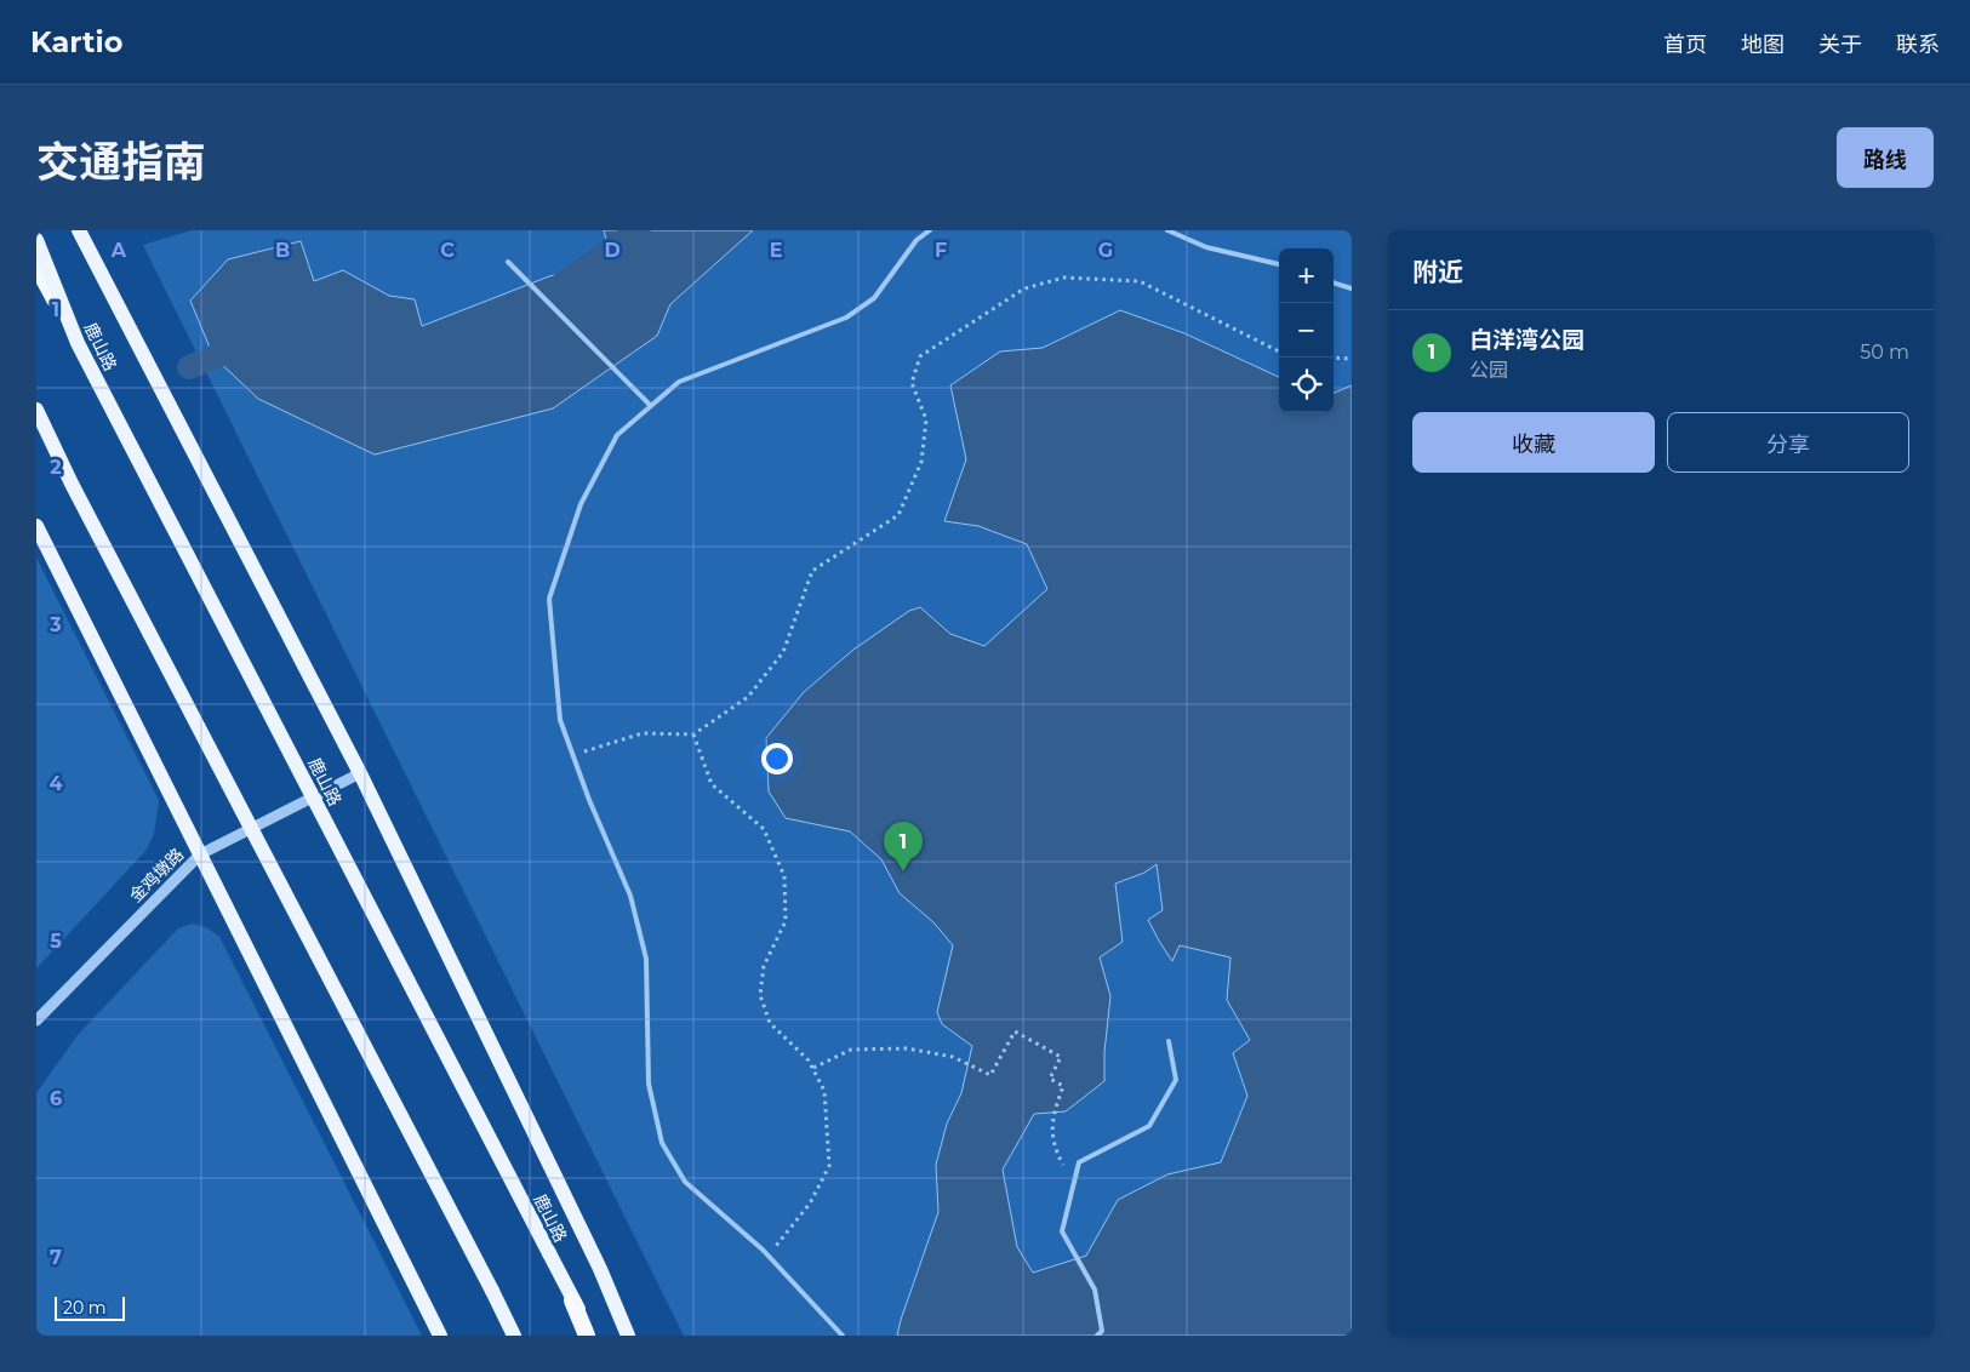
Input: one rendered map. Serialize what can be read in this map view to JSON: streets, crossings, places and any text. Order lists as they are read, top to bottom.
{
  "streets": {
    "main road": ["鹿山路"],
    "street": ["金鸡墩路"]
  },
  "scale_bar": "20 m",
  "page": {
    "header": "Kartio",
    "nav": [
      "首页",
      "地图",
      "关于",
      "联系"
    ],
    "title": "交通指南",
    "buttons": [
      "路线",
      ["收藏", "分享"]
    ],
    "heading": "附近",
    "map_buttons": ["+", "−"],
    "list": [
      {
        "mark": "1",
        "name": "白洋湾公园",
        "note": "公园",
        "value": "50 m"
      }
    ],
    "pins": "1",
    "scale": "20 m"
  },
  "grid": {
    "columns": [
      "A",
      "B",
      "C",
      "D",
      "E",
      "F",
      "G"
    ],
    "rows": [
      "1",
      "2",
      "3",
      "4",
      "5",
      "6",
      "7"
    ]
  }
}
